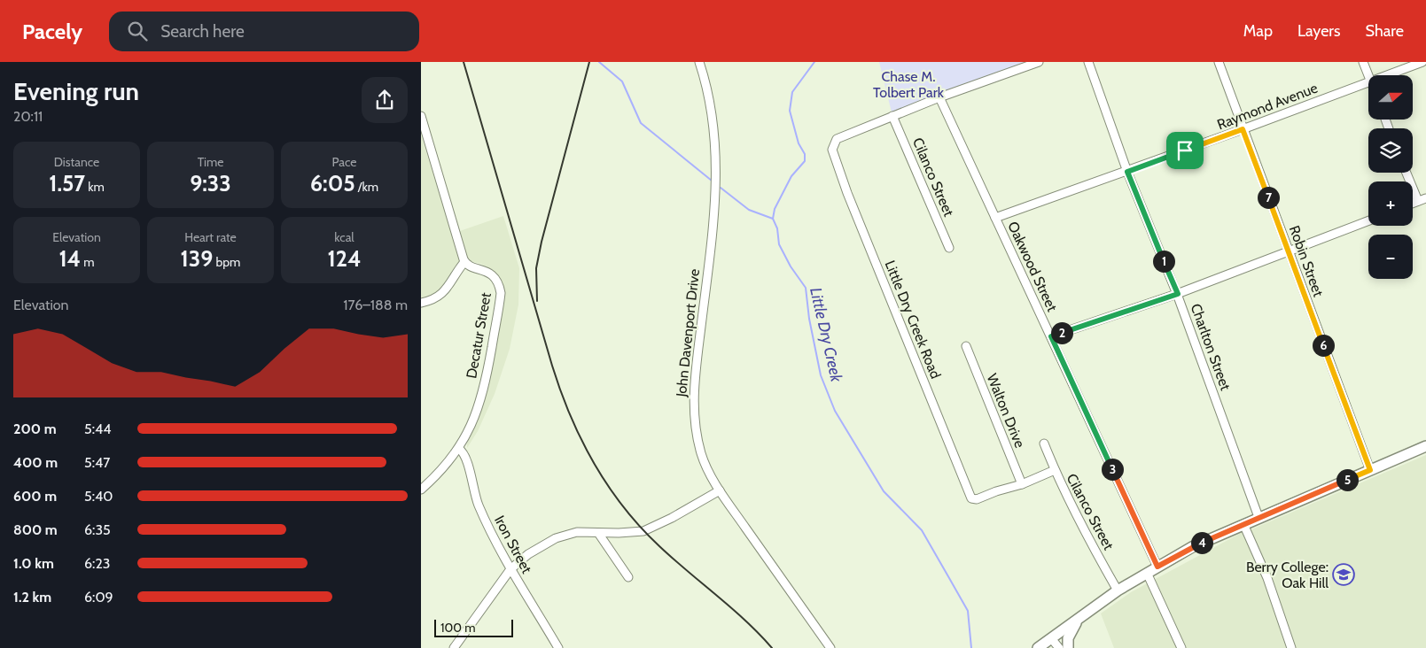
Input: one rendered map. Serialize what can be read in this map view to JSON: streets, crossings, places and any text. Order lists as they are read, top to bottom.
{
  "streets": {
    "street": [
      "Raymond Avenue",
      "Cilanco Street",
      "Robin Street",
      "Oakwood Street",
      "Little Dry Creek Road",
      "John Davenport Drive",
      "Decatur Street",
      "Charlton Street",
      "Walton Drive",
      "Iron Street"
    ]
  },
  "crossings": [
    ["Raymond Avenue", "Robin Street"],
    ["Raymond Avenue", "Oakwood Street"],
    ["Raymond Avenue", "Charlton Street"],
    ["Cilanco Street", "Little Dry Creek Road"],
    ["Little Dry Creek Road", "Walton Drive"],
    ["Decatur Street", "Iron Street"]
  ],
  "water": ["Little Dry Creek"],
  "parks": ["Chase M. Tolbert Park"],
  "places": {
    "school or university": ["Berry College: Oak Hill"]
  },
  "scale_bar": "100 m",
  "north": "right",
  "page": {
    "header": "Pacely",
    "search": "Search here",
    "nav": ["Map", "Layers", "Share"],
    "heading": ["Evening run", "20:11"],
    "map_buttons": ["+", "−"],
    "stats": [
      ["Distance", "1.57 km"],
      ["Time", "9:33"],
      ["Pace", "6:05 /km"],
      ["Elevation", "14 m"],
      ["Heart rate", "139 bpm"],
      ["kcal", "124"]
    ],
    "pins": [
      "7",
      "1",
      "2",
      "6",
      "3",
      "5",
      "4"
    ],
    "chart": ["Elevation", "176–188 m"],
    "list": [
      {
        "name": "200 m",
        "note": "5:44"
      },
      {
        "name": "400 m",
        "note": "5:47"
      },
      {
        "name": "600 m",
        "note": "5:40"
      },
      {
        "name": "800 m",
        "note": "6:35"
      },
      {
        "name": "1.0 km",
        "note": "6:23"
      },
      {
        "name": "1.2 km",
        "note": "6:09"
      }
    ],
    "scale": "100 m"
  }
}
